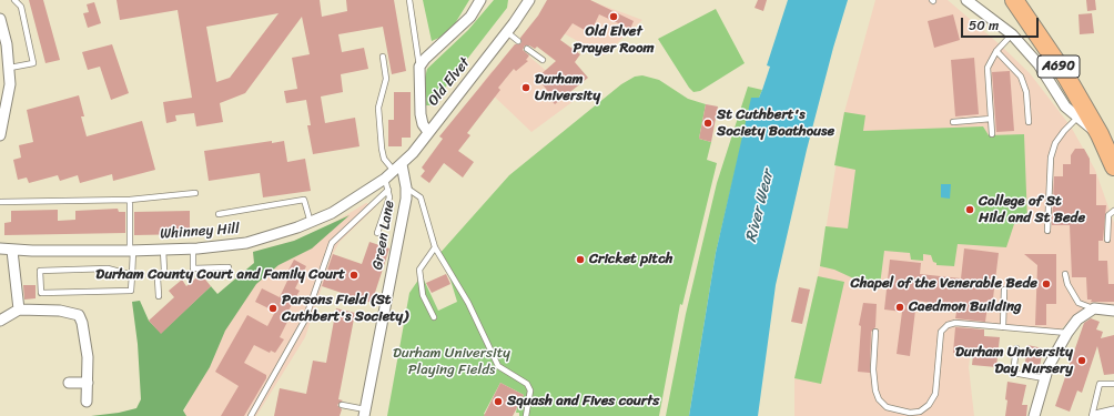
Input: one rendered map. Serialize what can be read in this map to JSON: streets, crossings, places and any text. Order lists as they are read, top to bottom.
{
  "streets": {
    "highway": ["A690"],
    "street": ["Old Elvet", "Whinney Hill", "Green Lane"]
  },
  "crossings": [
    ["Old Elvet", "Whinney Hill"],
    ["Old Elvet", "Green Lane"]
  ],
  "water": ["River Wear"],
  "parks": ["Durham University Playing Fields"],
  "places": [
    "Old Elvet Prayer Room",
    "Durham University",
    "St Cuthbert's Society Boathouse",
    "College of St Hild and St Bede",
    "Cricket pitch",
    "Durham County Court and Family Court",
    "Chapel of the Venerable Bede",
    "Caedmon Building",
    "Parsons Field (St Cuthbert's Society)",
    "Durham University Day Nursery",
    "Squash and Fives courts"
  ],
  "scale_bar": "50 m"
}
